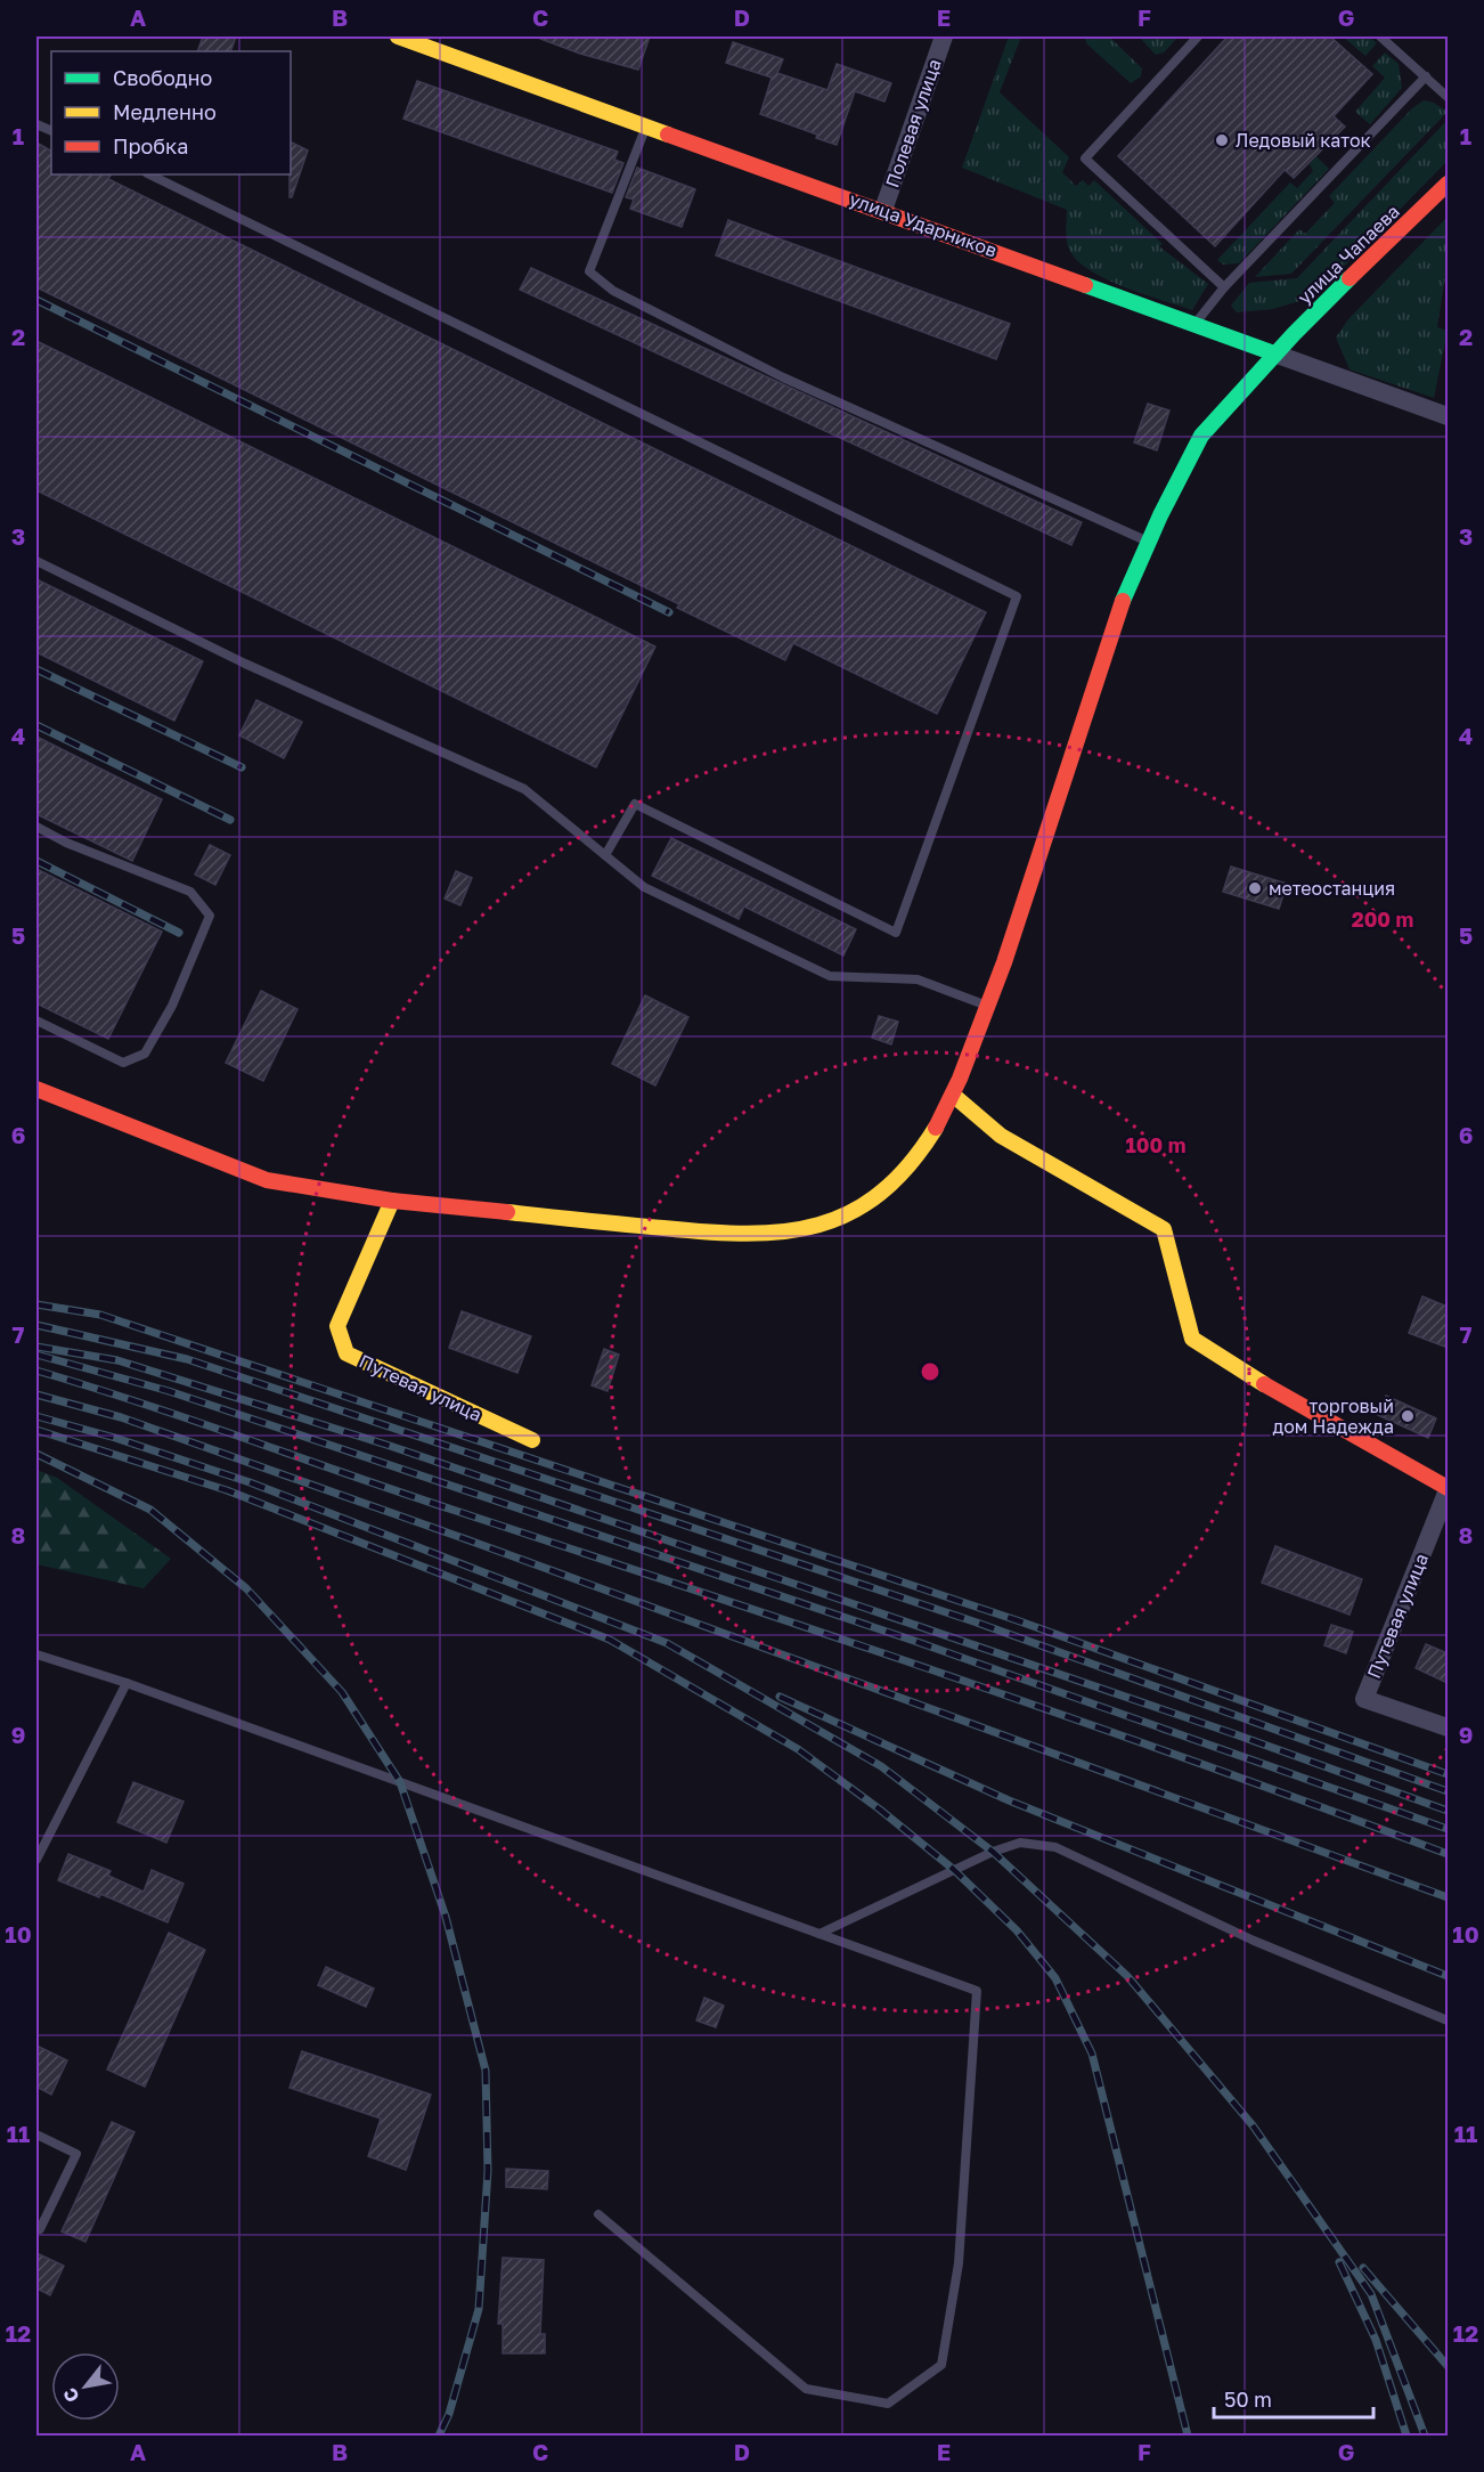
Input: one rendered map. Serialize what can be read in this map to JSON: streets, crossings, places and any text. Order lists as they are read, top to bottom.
{
  "streets": {
    "main road": ["улица Ударников", "улица Чапаева", "Путевая улица"],
    "street": ["Полевая улица"]
  },
  "crossings": [
    ["Полевая улица", "улица Ударников"],
    ["улица Ударников", "улица Чапаева"],
    ["улица Чапаева", "Путевая улица"]
  ],
  "places": ["Ледовый каток", "метеостанция", "торговый дом Надежда"],
  "legend": ["Свободно", "Медленно", "Пробка"],
  "scale_bar": "50 m",
  "north": "bottom left",
  "grid": {
    "columns": [
      "A",
      "B",
      "C",
      "D",
      "E",
      "F",
      "G"
    ],
    "rows": [
      "1",
      "2",
      "3",
      "4",
      "5",
      "6",
      "7",
      "8",
      "9",
      "10",
      "11",
      "12"
    ]
  },
  "rings": ["200 m", "100 m"]
}
